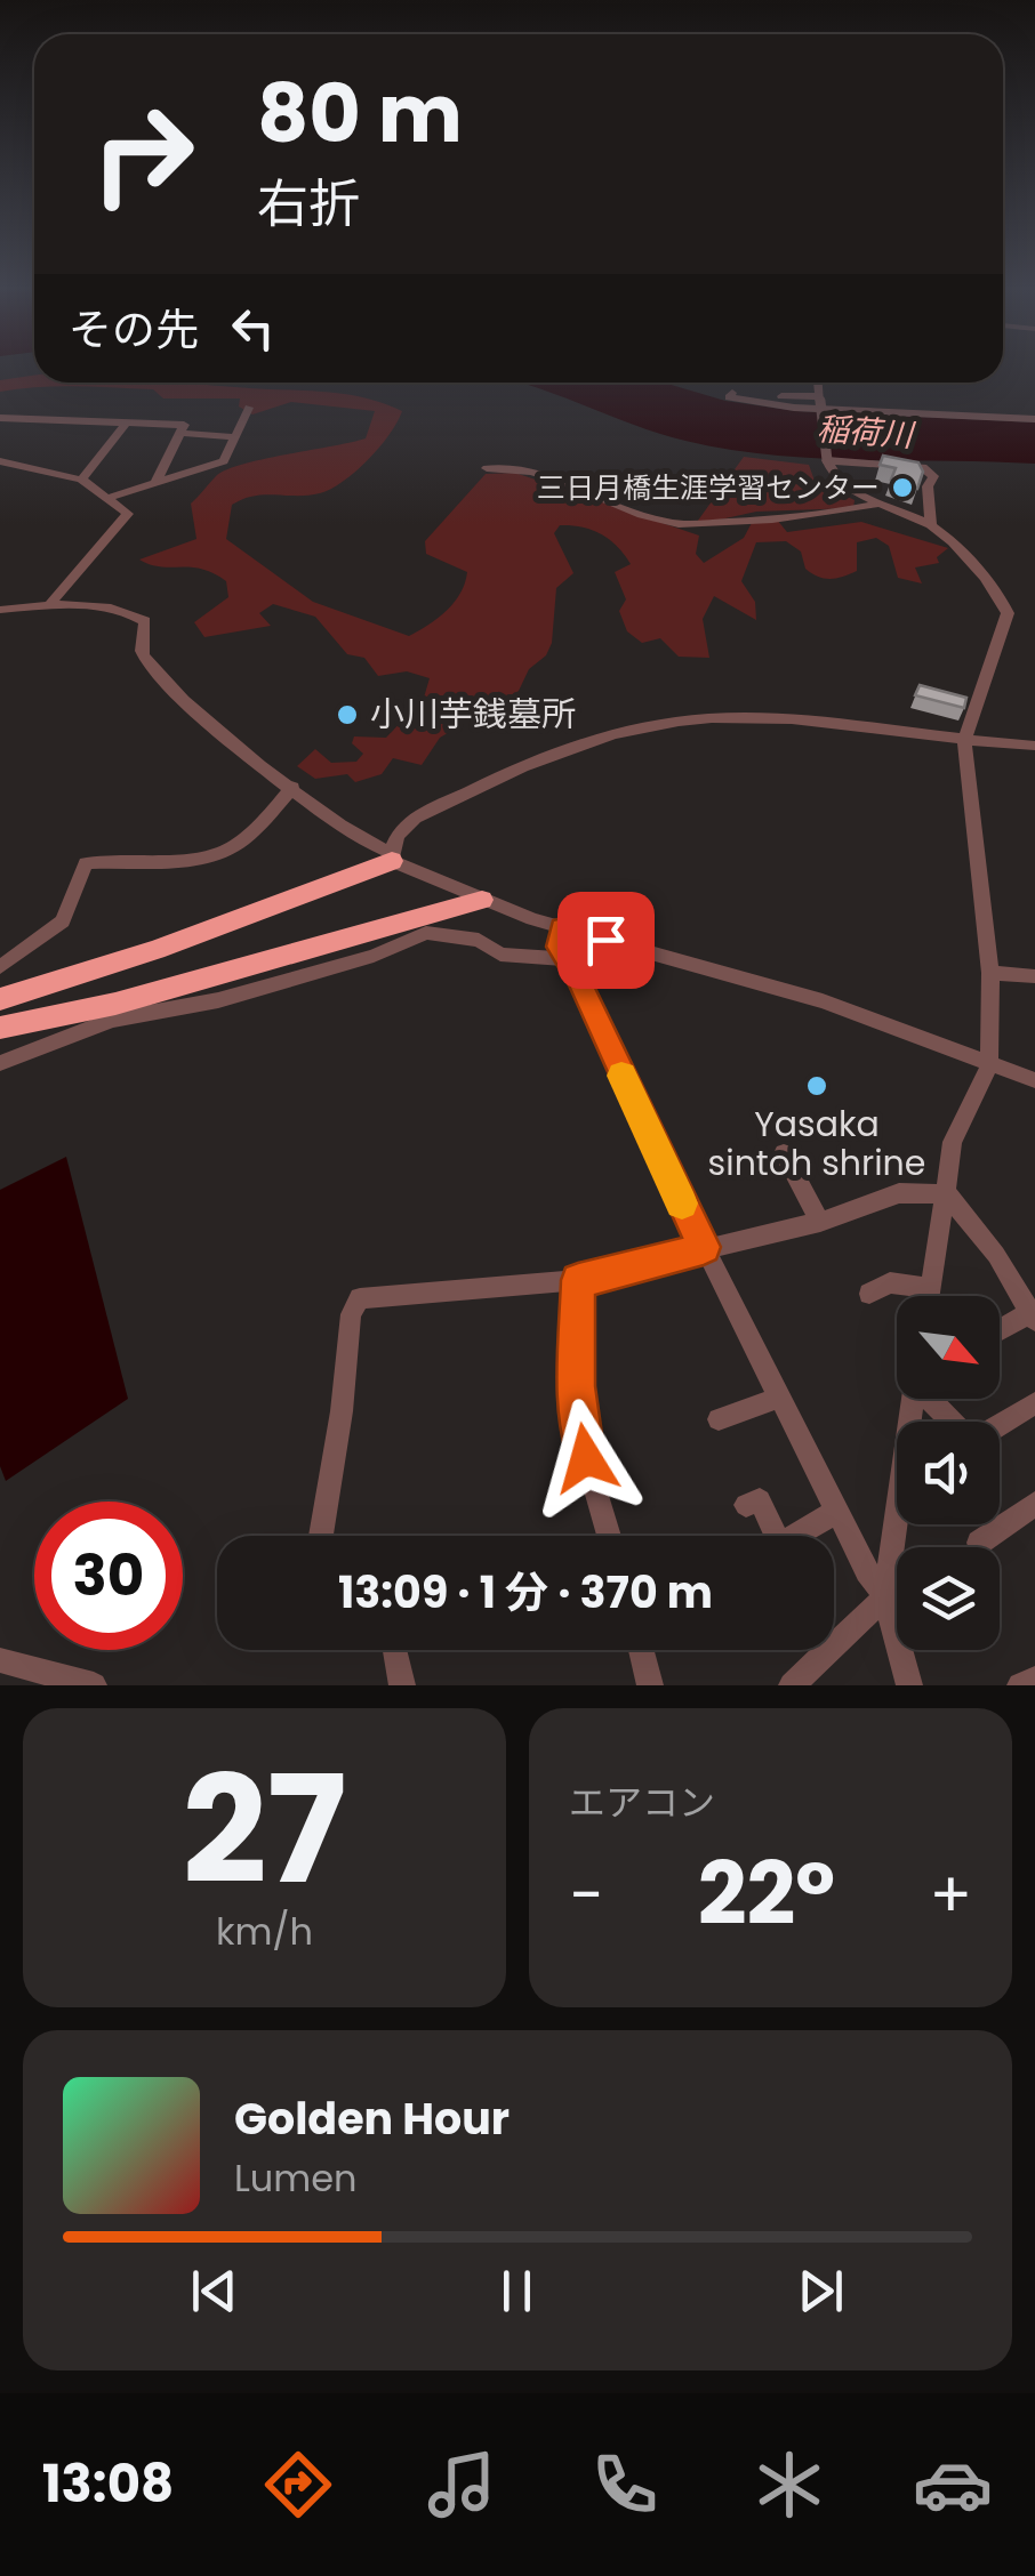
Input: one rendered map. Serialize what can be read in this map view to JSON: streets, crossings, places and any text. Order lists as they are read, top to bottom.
{
  "water": ["稲荷川"],
  "places": ["三日月橋生涯学習センター", "小川芋銭墓所", "Yasaka sintoh shrine"],
  "north": "bottom right",
  "page": {
    "turn": ["80 m", "右折"],
    "then": "その先",
    "limit": "30",
    "trip": "13:09 · 1 分 · 370 m",
    "tile": [
      ["27", "km/h"],
      "エアコン"
    ],
    "heat": ["−", "22°", "+"],
    "song": ["Golden Hour", "Lumen"],
    "tabs": "13:08"
  }
}
